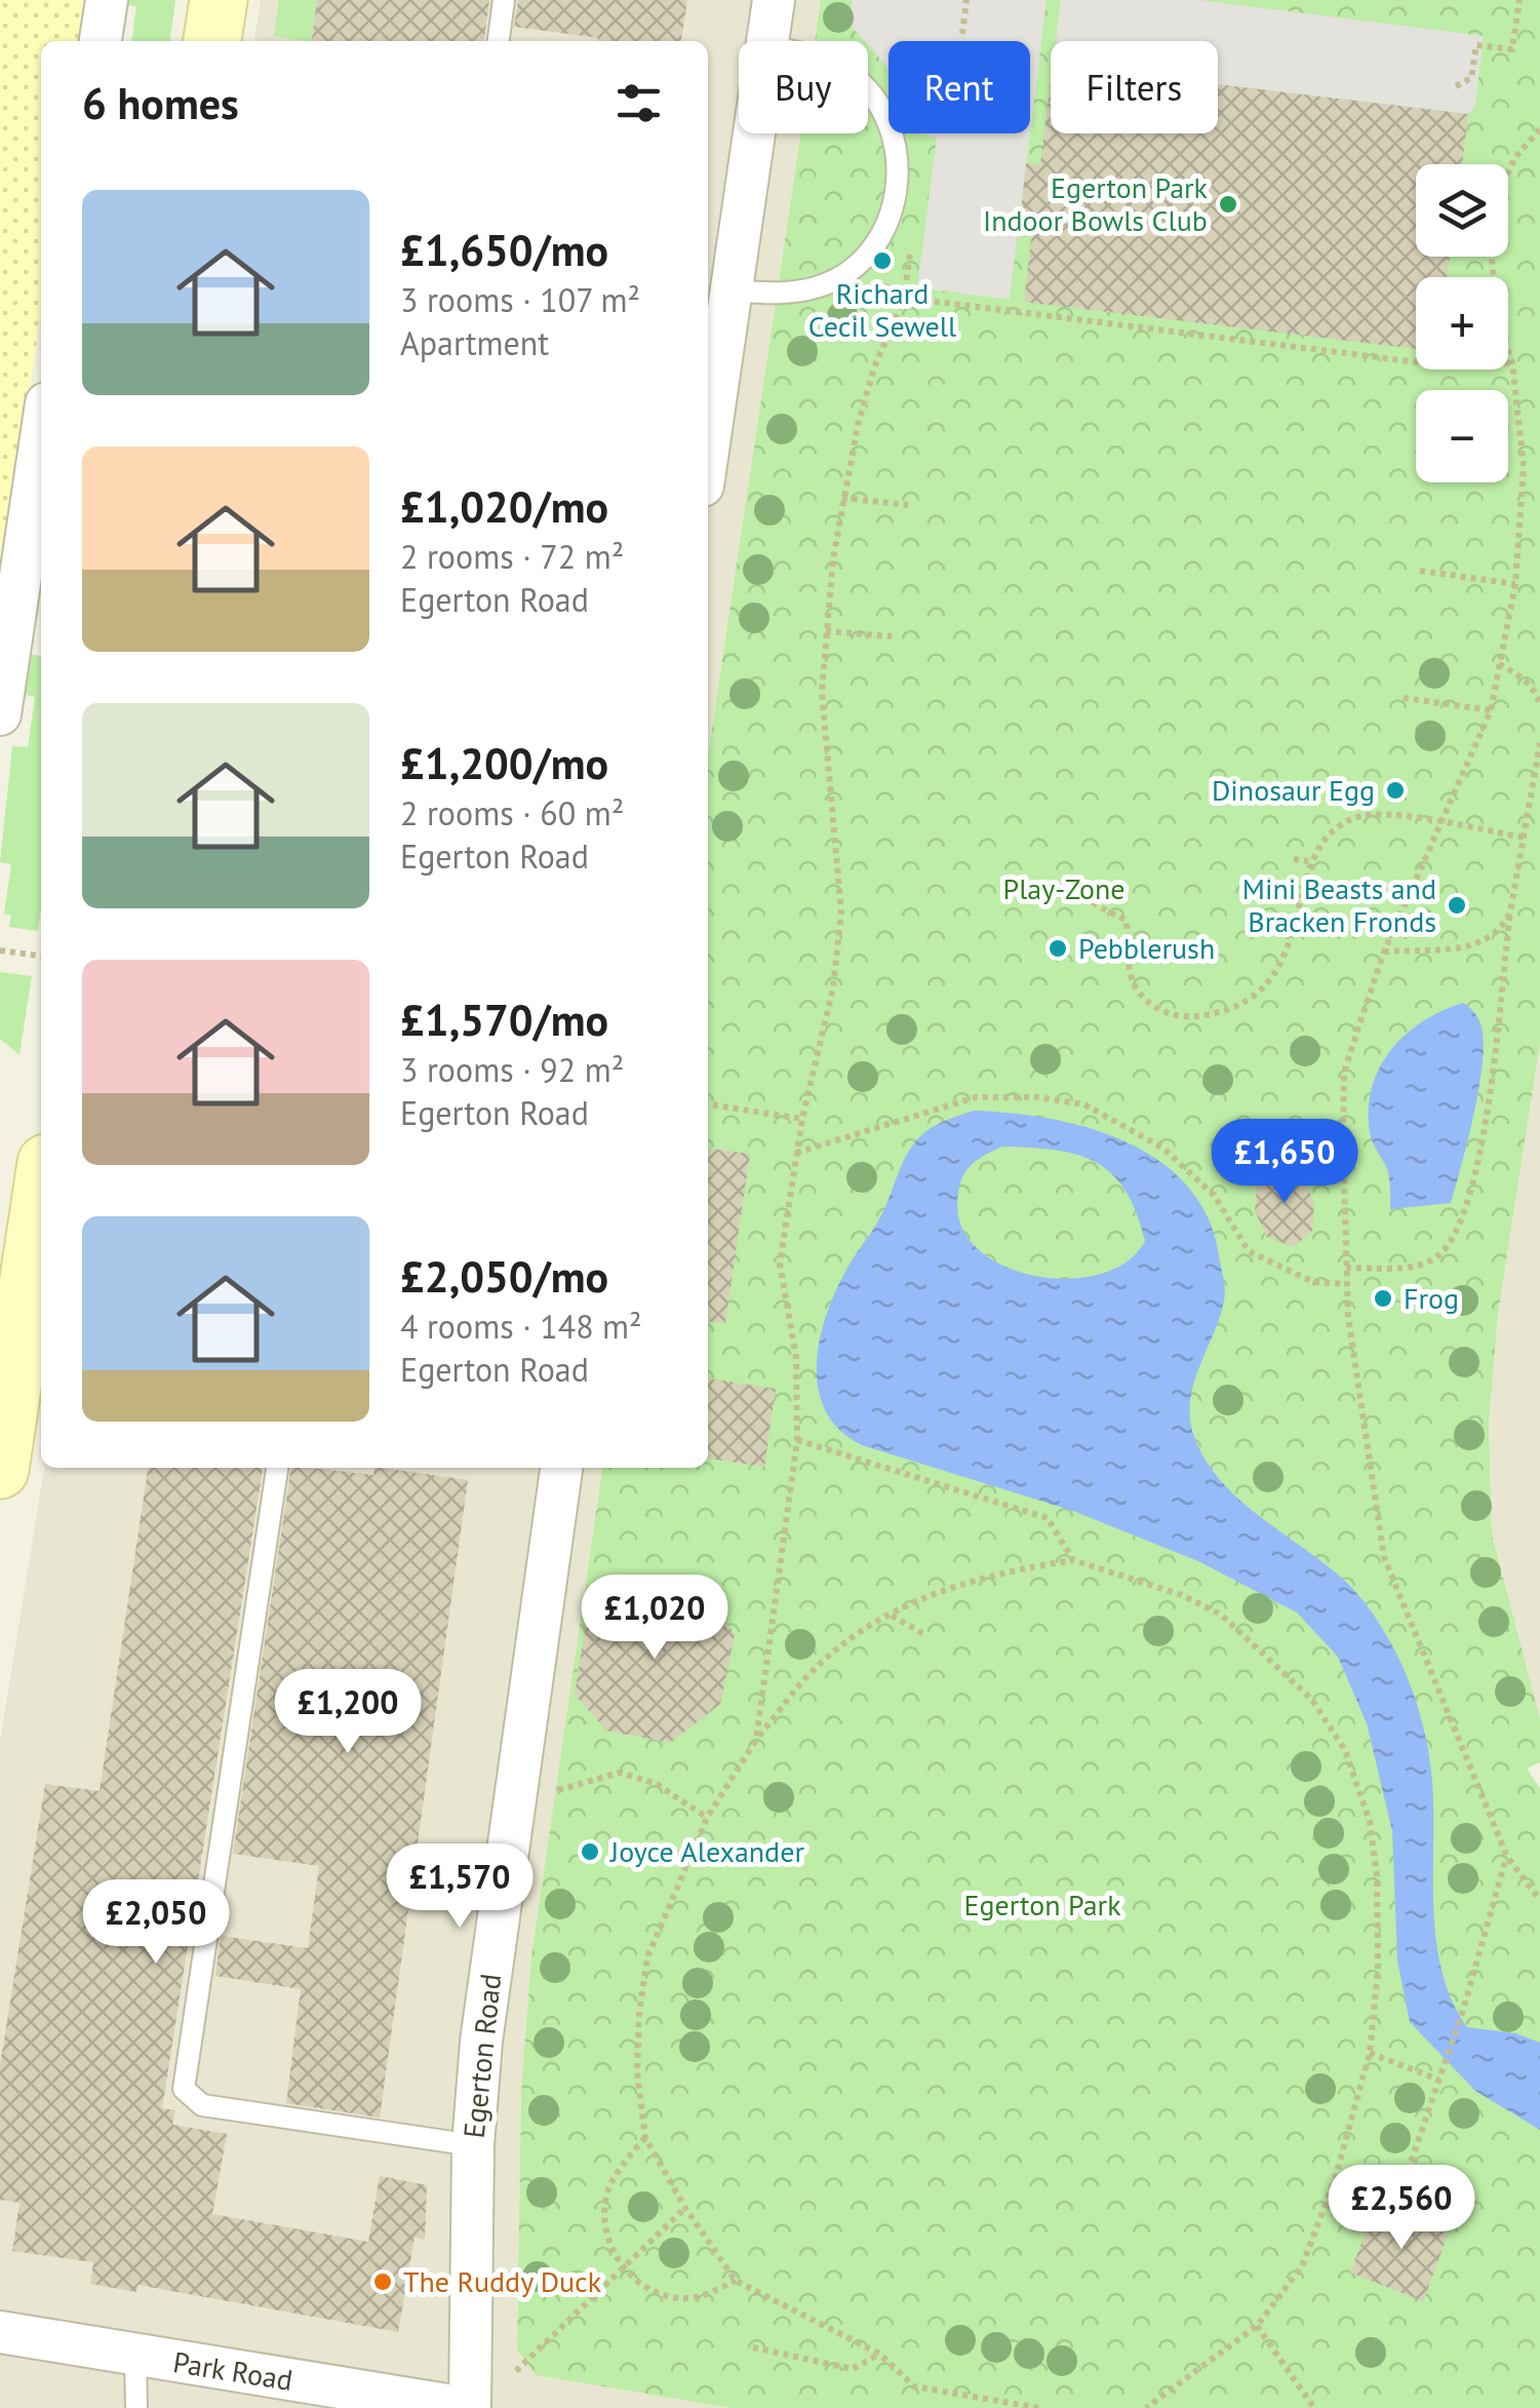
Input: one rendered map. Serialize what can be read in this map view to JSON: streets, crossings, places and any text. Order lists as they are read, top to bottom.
{
  "streets": {
    "street": ["Egerton Road", "Park Road"]
  },
  "crossings": [
    ["Egerton Road", "Park Road"]
  ],
  "parks": ["Play-Zone", "Egerton Park"],
  "places": [
    "Egerton Park Indoor Bowls Club",
    "Richard Cecil Sewell",
    "Dinosaur Egg",
    "Mini Beasts and Bracken Fronds",
    "Pebblerush",
    "Frog",
    "Joyce Alexander",
    "The Ruddy Duck"
  ],
  "page": {
    "chip": ["Buy", "Rent", "Filters"],
    "heading": "6 homes",
    "map_buttons": ["+", "−"],
    "list": [
      {
        "name": "£1,650/mo",
        "note": "3 rooms · 107 m² · Apartment"
      },
      {
        "name": "£1,020/mo",
        "note": "2 rooms · 72 m² · Egerton Road"
      },
      {
        "name": "£1,200/mo",
        "note": "2 rooms · 60 m² · Egerton Road"
      },
      {
        "name": "£1,570/mo",
        "note": "3 rooms · 92 m² · Egerton Road"
      },
      {
        "name": "£2,050/mo",
        "note": "4 rooms · 148 m² · Egerton Road"
      }
    ],
    "price": [
      "£1,650",
      "£1,020",
      "£1,200",
      "£1,570",
      "£2,050",
      "£2,560"
    ]
  }
}
